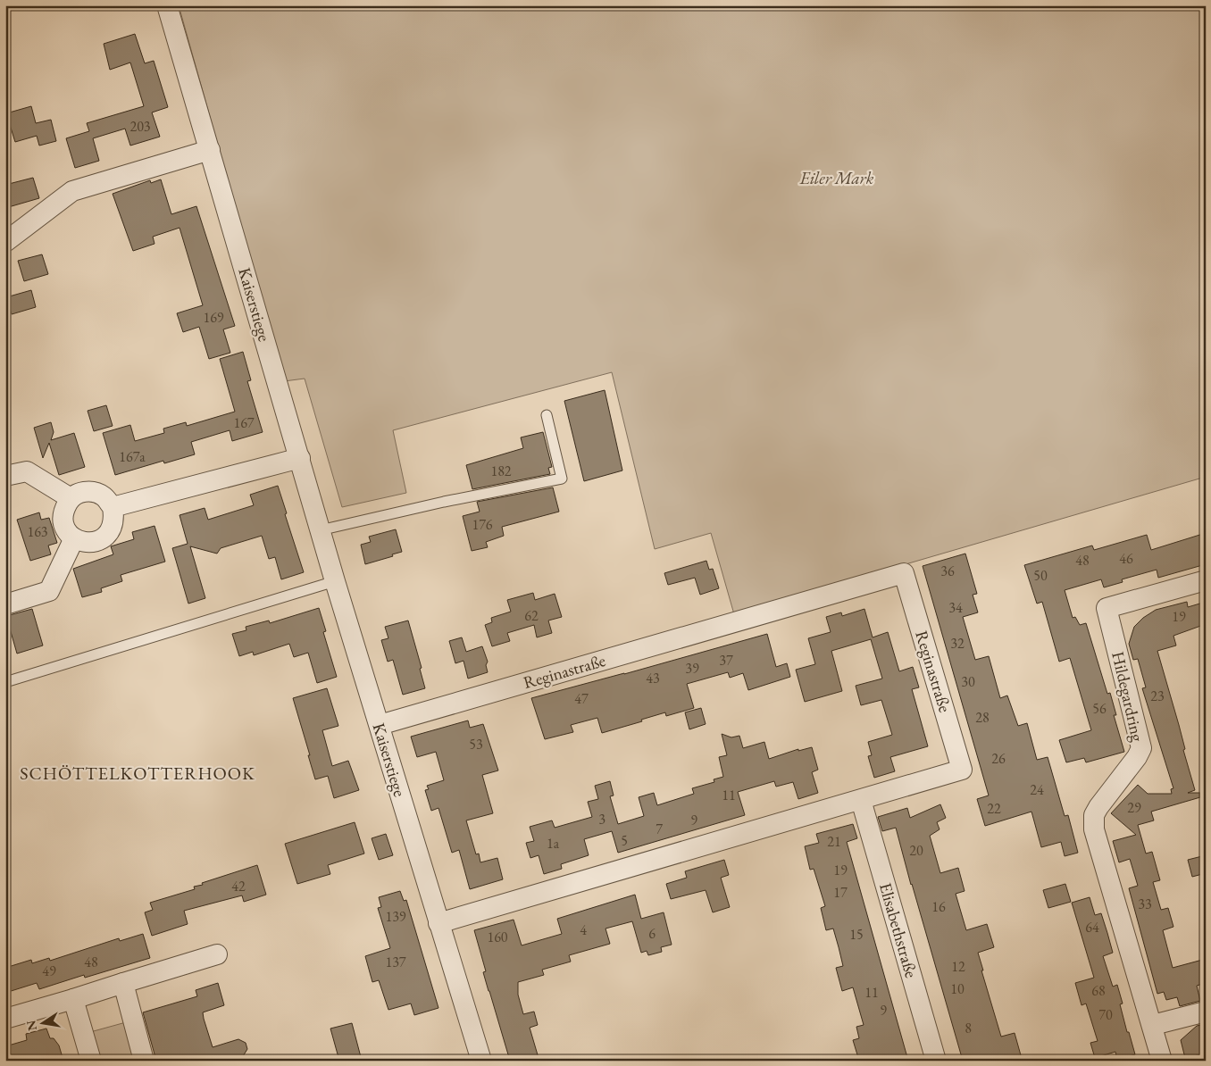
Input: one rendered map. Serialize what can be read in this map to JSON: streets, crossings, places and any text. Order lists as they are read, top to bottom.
{
  "streets": {
    "street": [
      "Kaiserstiege",
      "Reginastraße",
      "Hildegardring",
      "Elisabethstraße"
    ]
  },
  "crossings": [
    ["Kaiserstiege", "Reginastraße"],
    ["Reginastraße", "Elisabethstraße"]
  ],
  "districts": ["SCHÖTTELKOTTERHOOK"],
  "parks": ["Eiler Mark"],
  "house_numbers": [
    "203",
    "169",
    "167",
    "167a",
    "182",
    "176",
    "163",
    "46",
    "48",
    "36",
    "50",
    "34",
    "62",
    "19",
    "32",
    "37",
    "39",
    "43",
    "30",
    "23",
    "47",
    "56",
    "28",
    "53",
    "26",
    "24",
    "11",
    "29",
    "22",
    "3",
    "9",
    "7",
    "5",
    "21",
    "1a",
    "20",
    "19",
    "42",
    "17",
    "33",
    "16",
    "139",
    "64",
    "4",
    "6",
    "15",
    "160",
    "48",
    "137",
    "12",
    "49",
    "10",
    "68",
    "11",
    "9",
    "70",
    "8"
  ],
  "north": "left"
}
